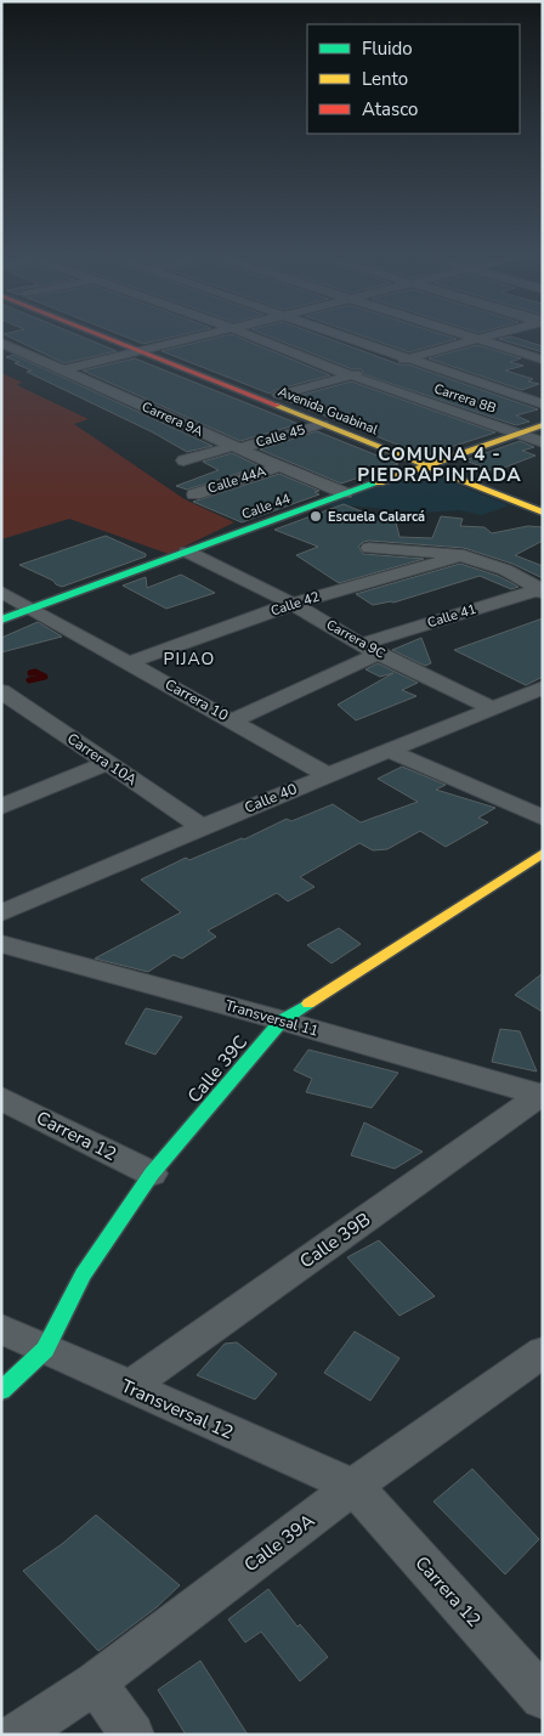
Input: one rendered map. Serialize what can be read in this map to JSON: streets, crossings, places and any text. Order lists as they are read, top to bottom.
{
  "streets": {
    "main road": ["Avenida Guabinal", "Calle 44", "Calle 39C"],
    "street": [
      "Carrera 8B",
      "Carrera 9A",
      "Calle 45",
      "Calle 44A",
      "Calle 42",
      "Calle 41",
      "Carrera 9C",
      "Carrera 10",
      "Carrera 10A",
      "Calle 40",
      "Transversal 11",
      "Carrera 12",
      "Calle 39B",
      "Transversal 12",
      "Calle 39A"
    ]
  },
  "crossings": [
    ["Carrera 8B", "Calle 44"],
    ["Avenida Guabinal", "Calle 45"],
    ["Avenida Guabinal", "Calle 44"],
    ["Carrera 9A", "Calle 45"],
    ["Carrera 9A", "Calle 44A"],
    ["Carrera 9A", "Calle 44"],
    ["Calle 44", "Carrera 9C"],
    ["Calle 44", "Carrera 10"],
    ["Calle 42", "Carrera 9C"],
    ["Calle 42", "Carrera 10"],
    ["Calle 41", "Carrera 9C"],
    ["Calle 41", "Carrera 10"],
    ["Carrera 9C", "Calle 40"],
    ["Carrera 10", "Calle 40"],
    ["Carrera 10A", "Calle 40"],
    ["Transversal 11", "Calle 39C"],
    ["Transversal 11", "Calle 39B"],
    ["Calle 39C", "Carrera 12"],
    ["Calle 39C", "Transversal 12"],
    ["Carrera 12", "Transversal 12"],
    ["Carrera 12", "Calle 39A"],
    ["Calle 39B", "Transversal 12"],
    ["Transversal 12", "Calle 39A"]
  ],
  "districts": ["COMUNA 4 - PIEDRAPINTADA", "PIJAO"],
  "places": ["Escuela Calarcá"],
  "legend": ["Fluido", "Lento", "Atasco"]
}
